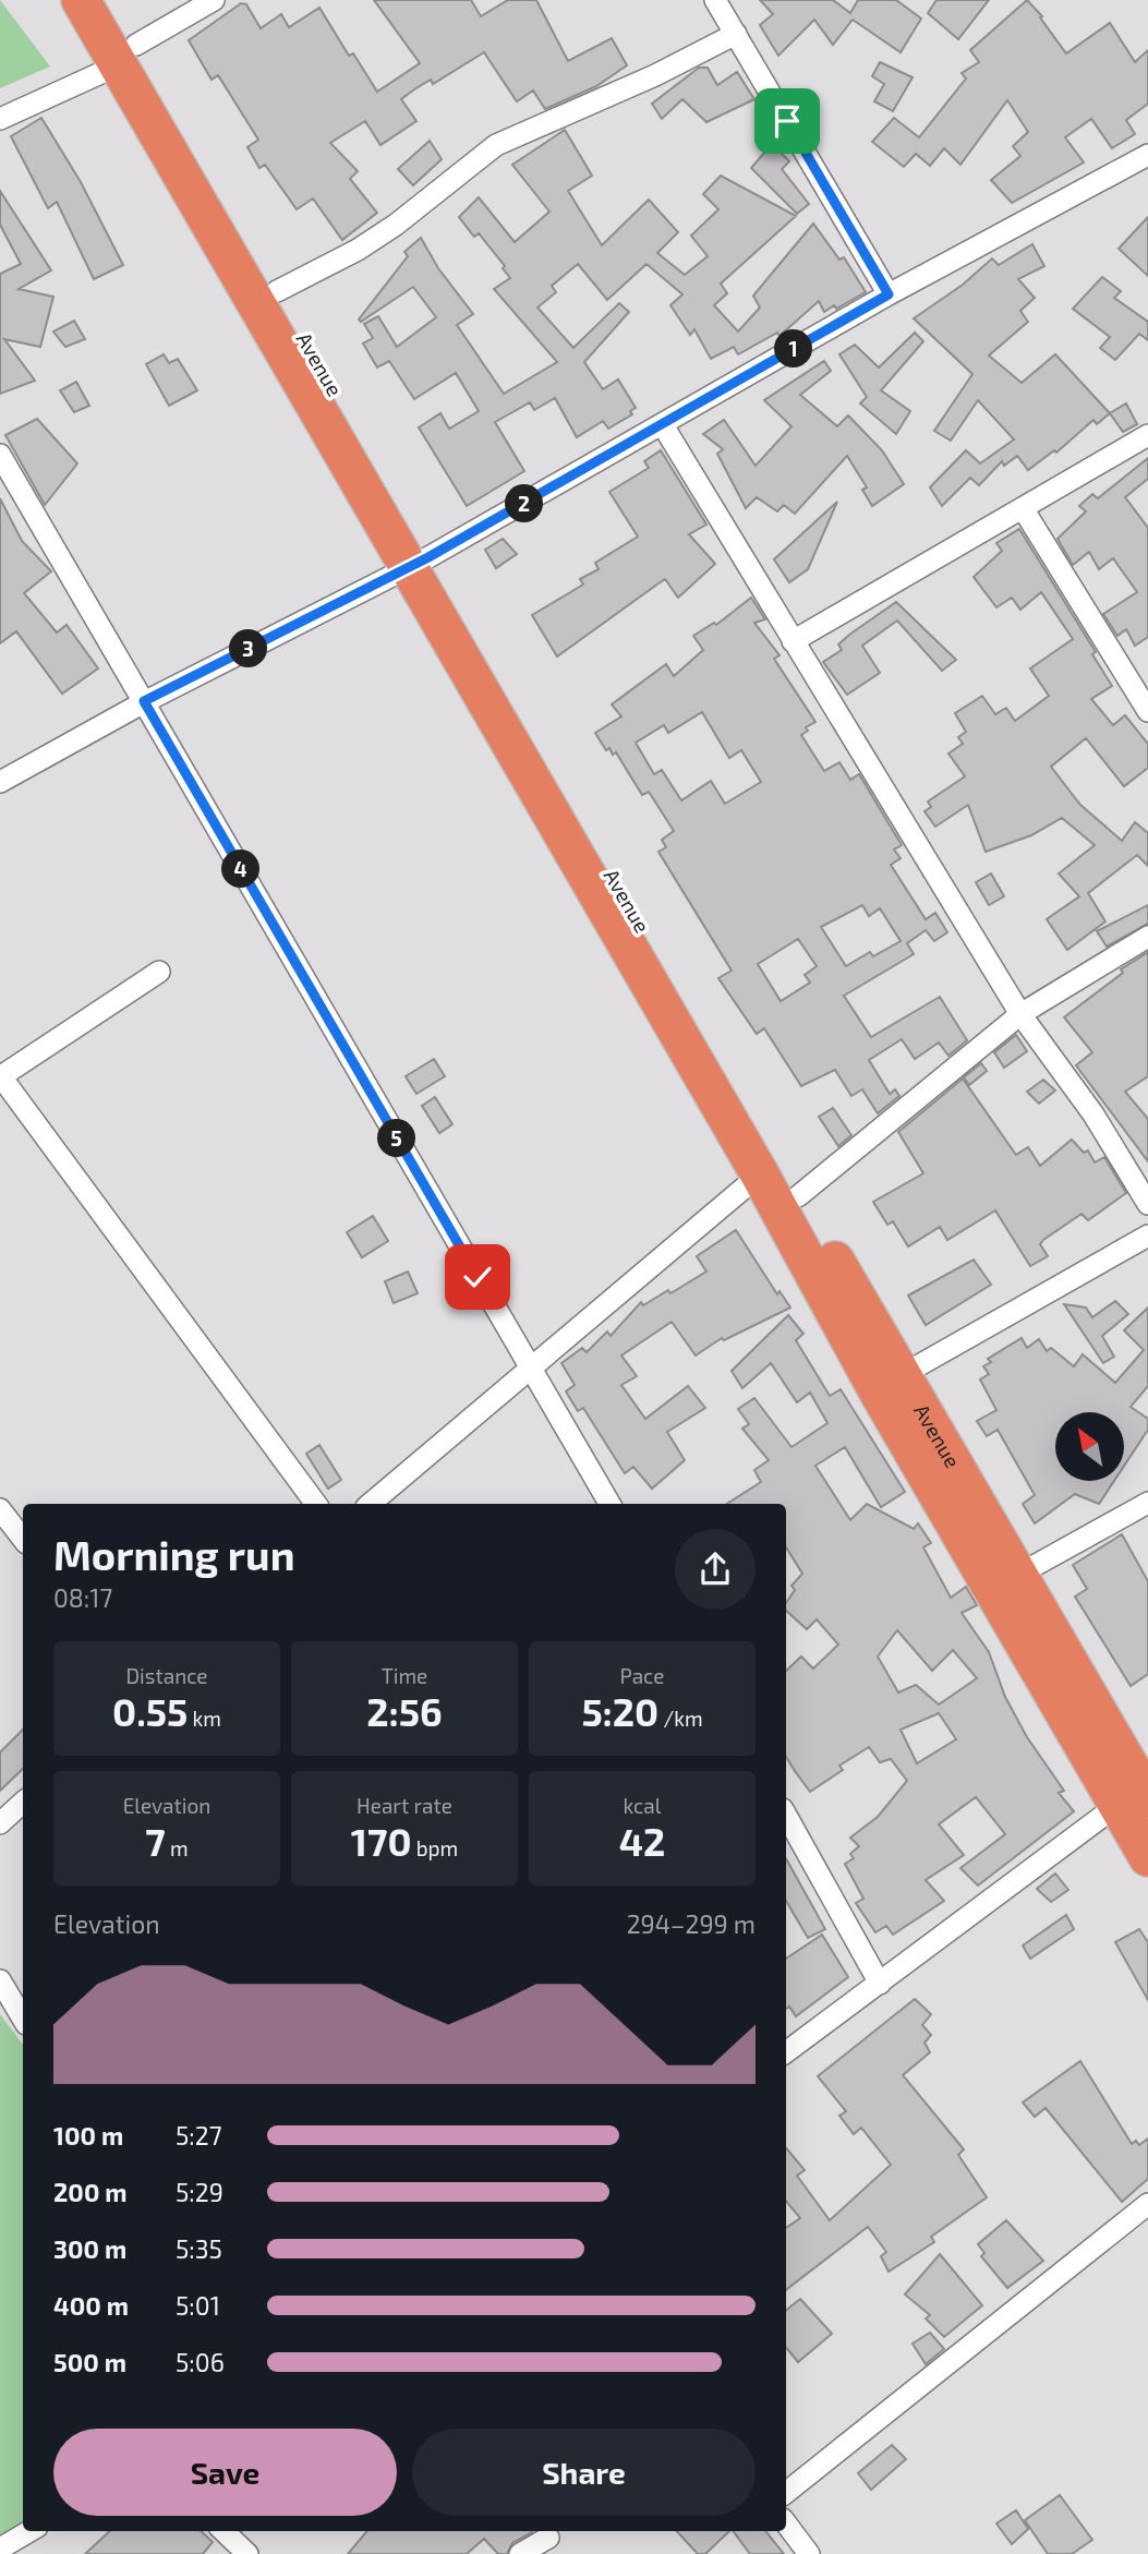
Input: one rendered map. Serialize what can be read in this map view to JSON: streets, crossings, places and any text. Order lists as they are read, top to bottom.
{
  "streets": {
    "highway": ["Avenue"]
  },
  "north": "top left",
  "page": {
    "pins": [
      "1",
      "2",
      "3",
      "4",
      "5"
    ],
    "heading": ["Morning run", "08:17"],
    "stats": [
      ["Distance", "0.55 km"],
      ["Time", "2:56"],
      ["Pace", "5:20 /km"],
      ["Elevation", "7 m"],
      ["Heart rate", "170 bpm"],
      ["kcal", "42"]
    ],
    "chart": ["Elevation", "294–299 m"],
    "list": [
      {
        "name": "100 m",
        "note": "5:27"
      },
      {
        "name": "200 m",
        "note": "5:29"
      },
      {
        "name": "300 m",
        "note": "5:35"
      },
      {
        "name": "400 m",
        "note": "5:01"
      },
      {
        "name": "500 m",
        "note": "5:06"
      }
    ],
    "buttons": ["Save", "Share"]
  }
}
